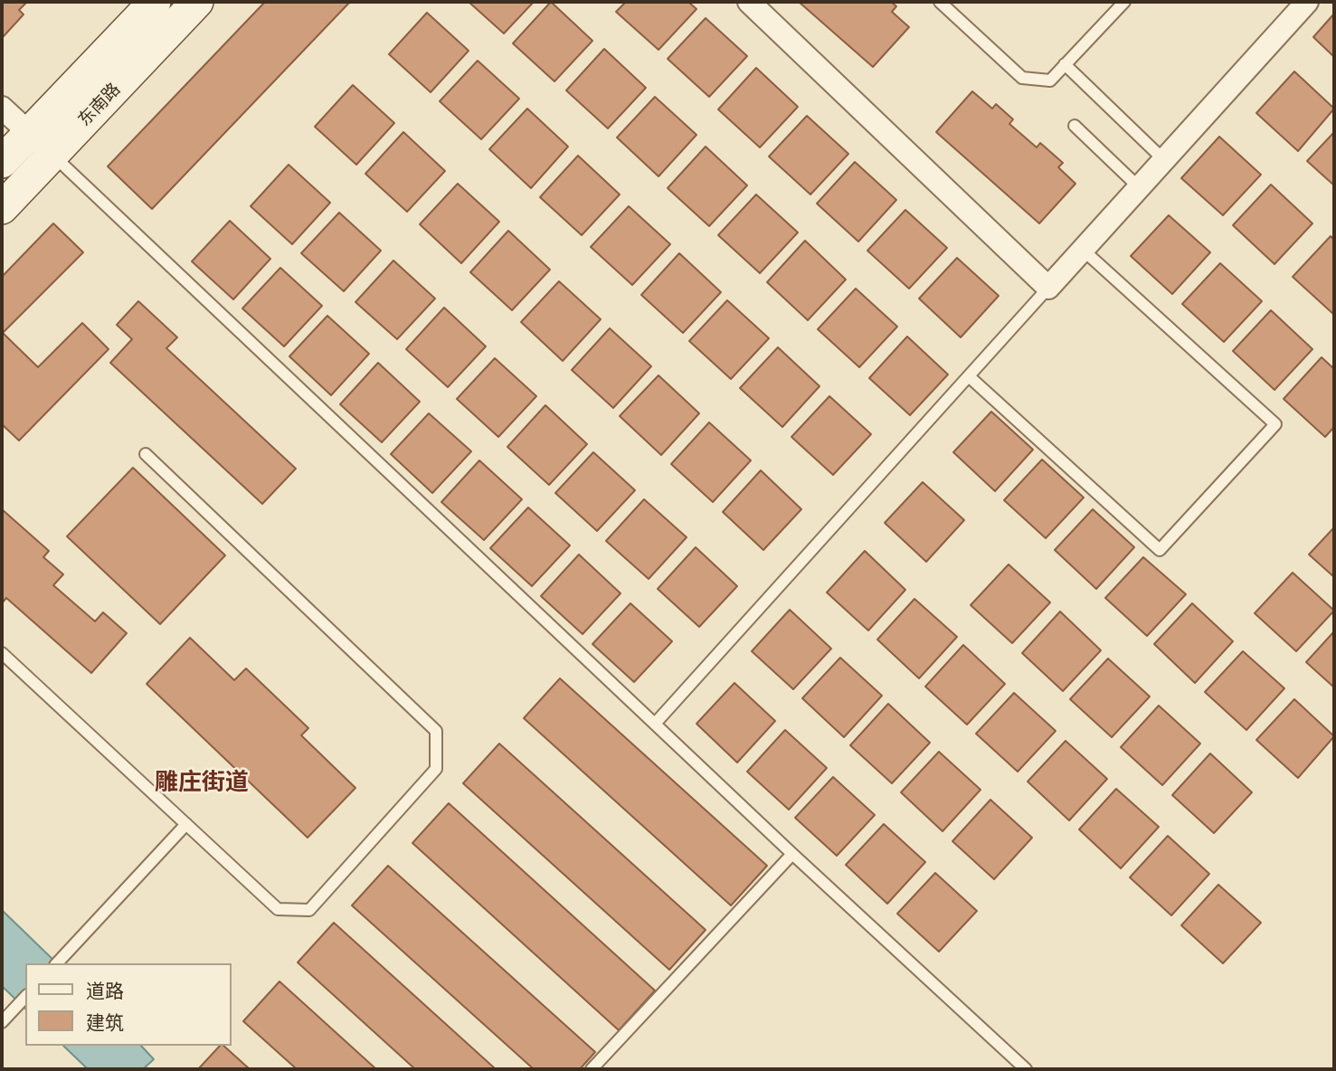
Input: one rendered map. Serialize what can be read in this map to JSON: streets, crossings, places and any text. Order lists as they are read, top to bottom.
{
  "streets": {
    "street": ["东南路"]
  },
  "districts": ["雕庄街道"],
  "legend": ["道路", "建筑"]
}
